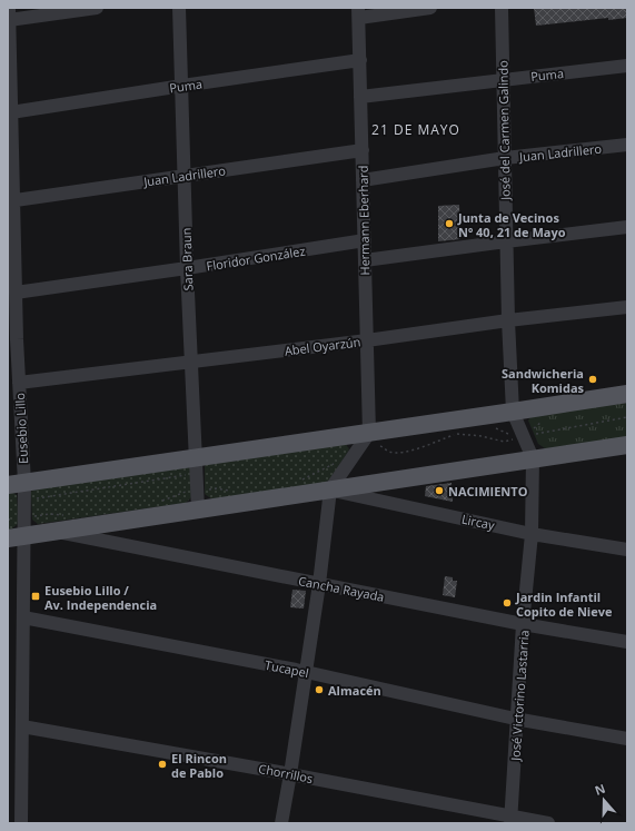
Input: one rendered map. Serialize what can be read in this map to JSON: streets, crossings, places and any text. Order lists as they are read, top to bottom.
{
  "streets": {
    "street": [
      "Puma",
      "José del Carmen Galindo",
      "Juan Ladrillero",
      "Hermann Eberhard",
      "Floridor González",
      "Sara Braun",
      "Abel Oyarzún",
      "Eusebio Lillo",
      "Lircay",
      "Cancha Rayada",
      "Tucapel",
      "José Victorino Lastarria",
      "Chorrillos"
    ]
  },
  "crossings": [
    ["Puma", "José del Carmen Galindo"],
    ["Puma", "Hermann Eberhard"],
    ["Puma", "Sara Braun"],
    ["Puma", "Eusebio Lillo"],
    ["José del Carmen Galindo", "Juan Ladrillero"],
    ["José del Carmen Galindo", "Abel Oyarzún"],
    ["José del Carmen Galindo", "José Victorino Lastarria"],
    ["Juan Ladrillero", "Hermann Eberhard"],
    ["Juan Ladrillero", "Sara Braun"],
    ["Juan Ladrillero", "Eusebio Lillo"],
    ["Hermann Eberhard", "Floridor González"],
    ["Hermann Eberhard", "Abel Oyarzún"],
    ["Floridor González", "Sara Braun"],
    ["Floridor González", "Eusebio Lillo"],
    ["Sara Braun", "Abel Oyarzún"],
    ["Abel Oyarzún", "Eusebio Lillo"],
    ["Eusebio Lillo", "Tucapel"],
    ["Eusebio Lillo", "Chorrillos"],
    ["Lircay", "José Victorino Lastarria"],
    ["Cancha Rayada", "José Victorino Lastarria"],
    ["Tucapel", "José Victorino Lastarria"],
    ["José Victorino Lastarria", "Chorrillos"]
  ],
  "districts": ["21 DE MAYO"],
  "places": {
    "other": [
      "Junta de Vecinos Nº 40, 21 de Mayo",
      "Sandwicheria Komidas",
      "NACIMIENTO",
      "Jardin Infantil Copito de Nieve",
      "Almacén",
      "El Rincon de Pablo"
    ],
    "transit": ["Eusebio Lillo / Av. Independencia"]
  },
  "north": "top"
}
